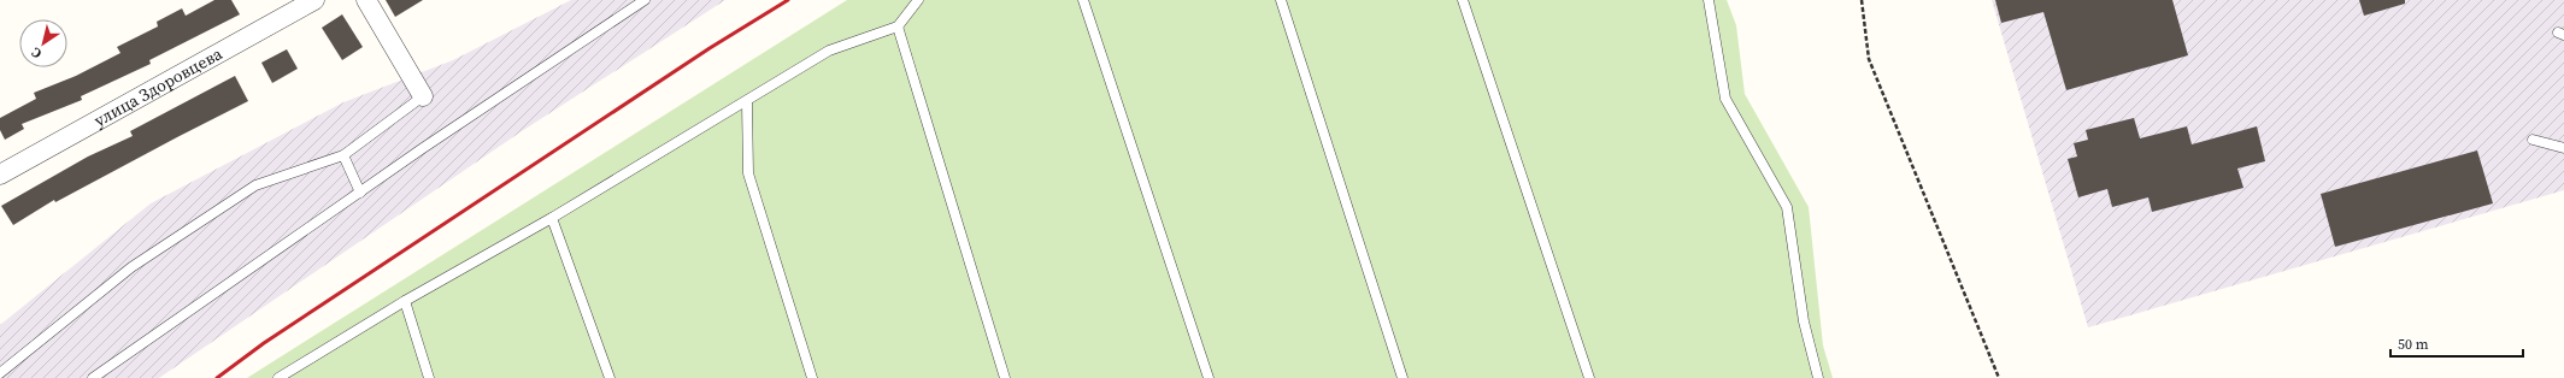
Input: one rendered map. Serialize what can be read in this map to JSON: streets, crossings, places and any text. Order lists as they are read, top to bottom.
{
  "streets": {
    "street": ["улица Здоровцева"]
  },
  "scale_bar": "50 m",
  "north": "bottom left"
}
